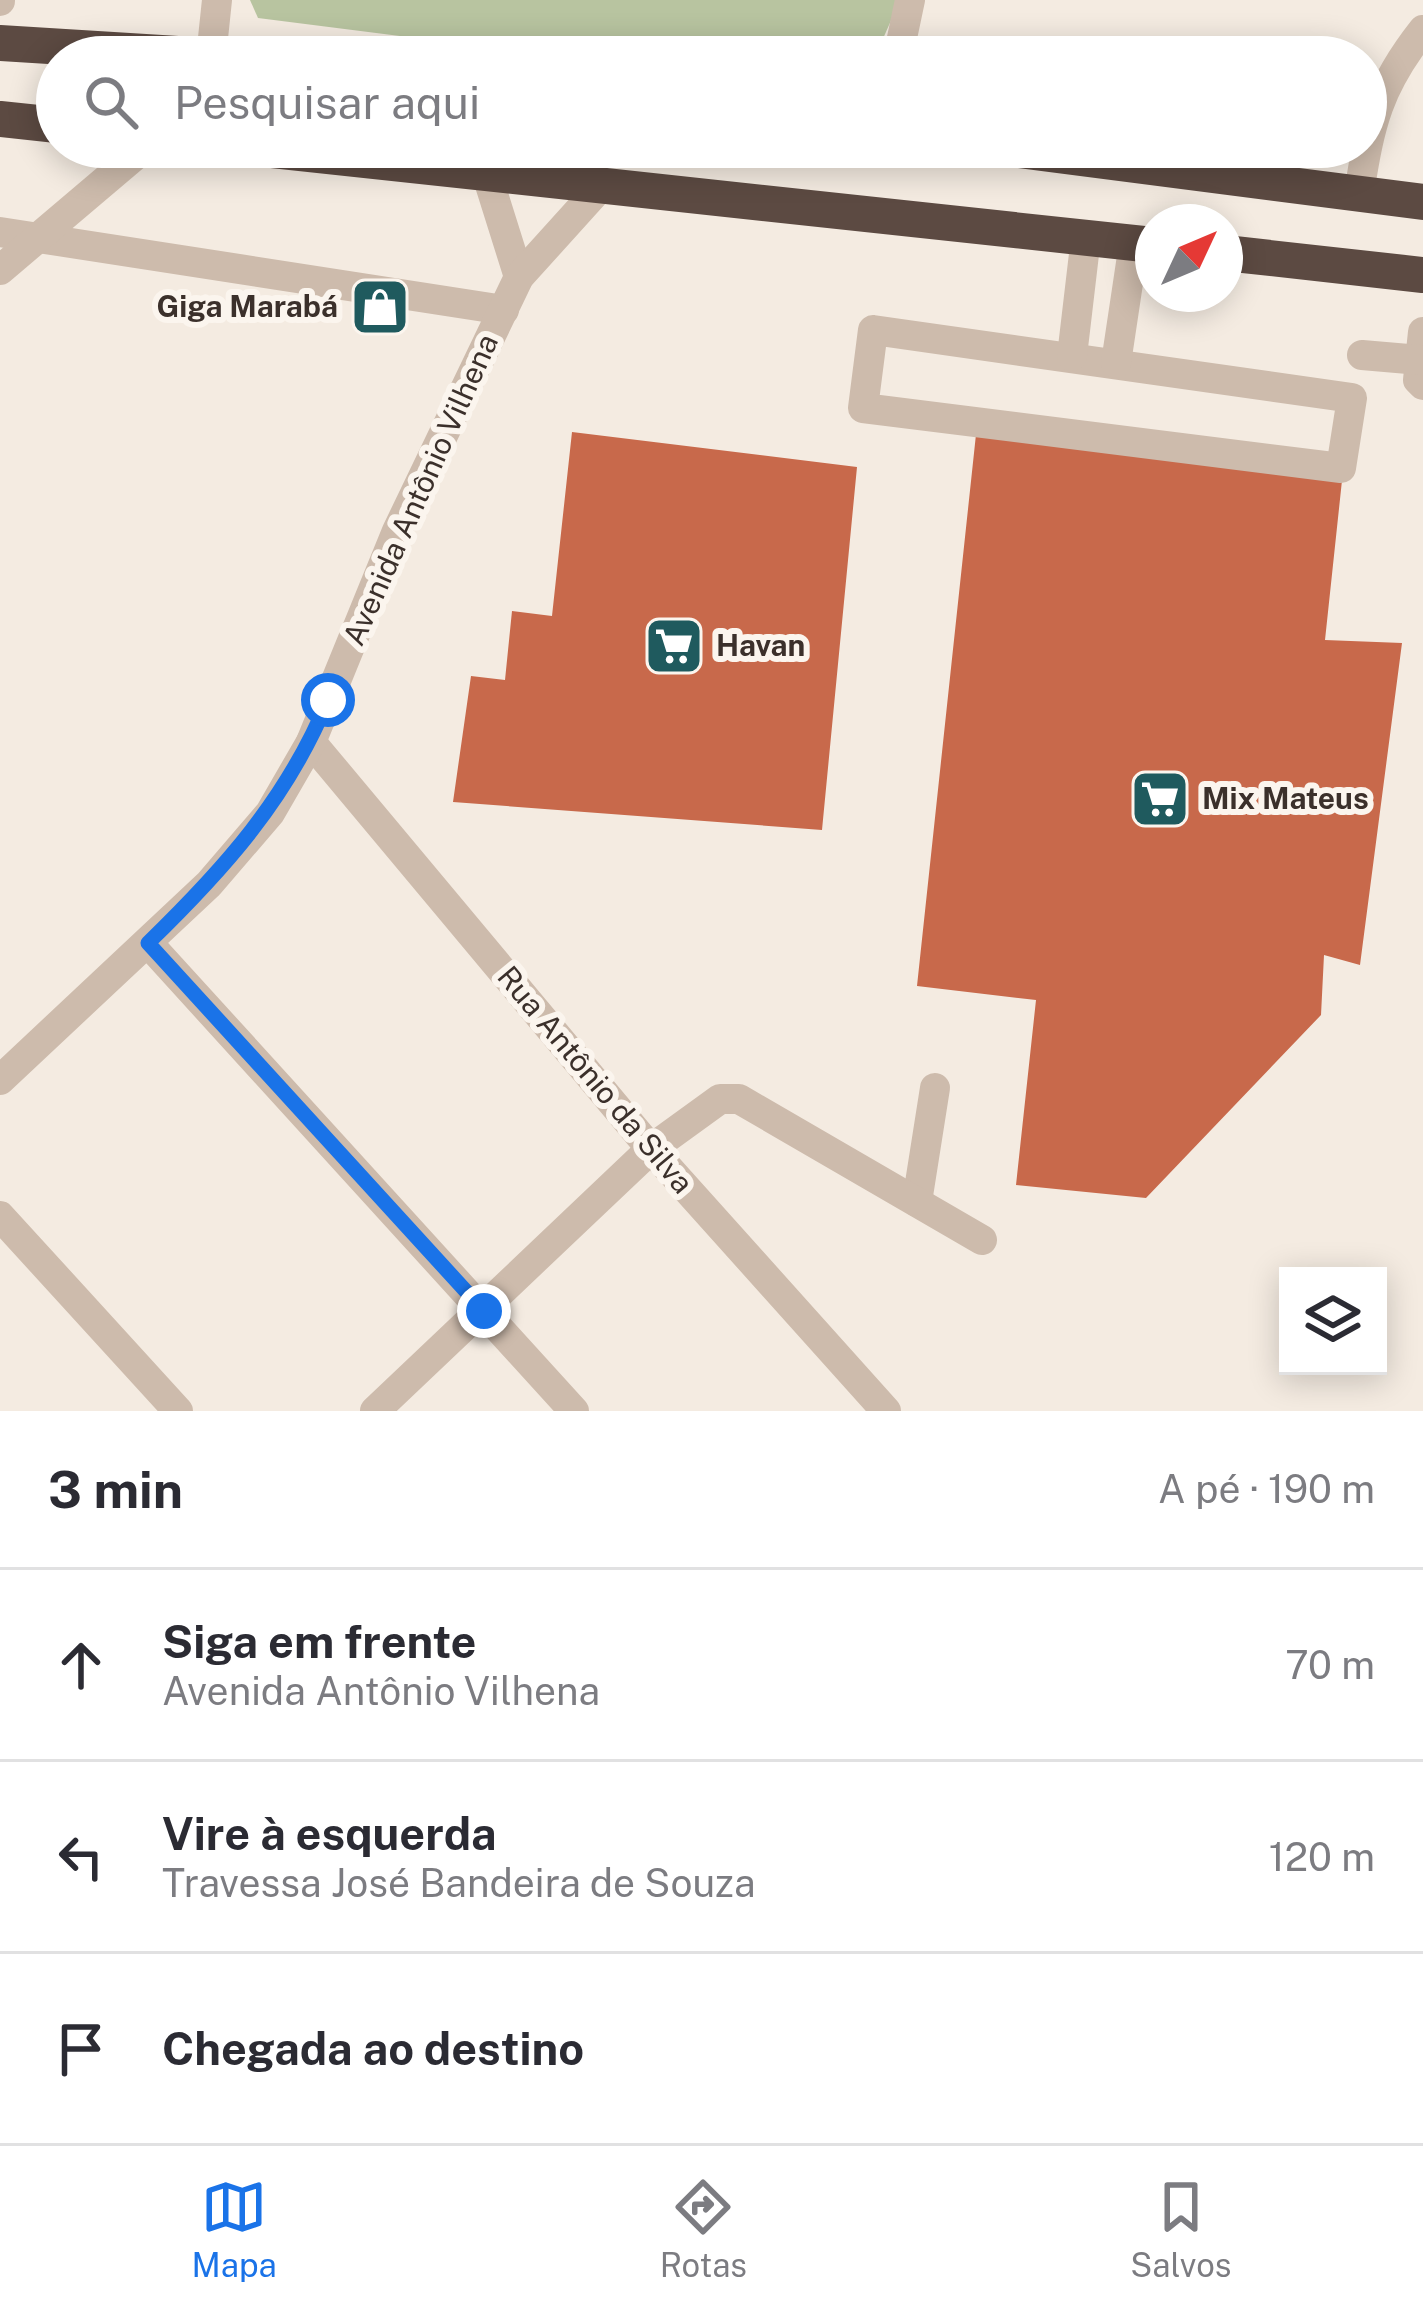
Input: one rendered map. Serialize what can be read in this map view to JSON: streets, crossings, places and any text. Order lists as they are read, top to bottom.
{
  "streets": {
    "street": ["Avenida Antônio Vilhena", "Rua Antônio da Silva"]
  },
  "crossings": [
    ["Avenida Antônio Vilhena", "Rua Antônio da Silva"]
  ],
  "places": {
    "shop": ["Giga Marabá"],
    "supermarket": ["Havan", "Mix Mateus"]
  },
  "north": "top right",
  "page": {
    "search": "Pesquisar aqui",
    "heading": ["3 min", "A pé · 190 m"],
    "list": [
      ["Siga em frente", "Avenida Antônio Vilhena", "70 m"],
      ["Vire à esquerda", "Travessa José Bandeira de Souza", "120 m"],
      "Chegada ao destino"
    ],
    "nav": ["Mapa", "Rotas", "Salvos"]
  }
}
